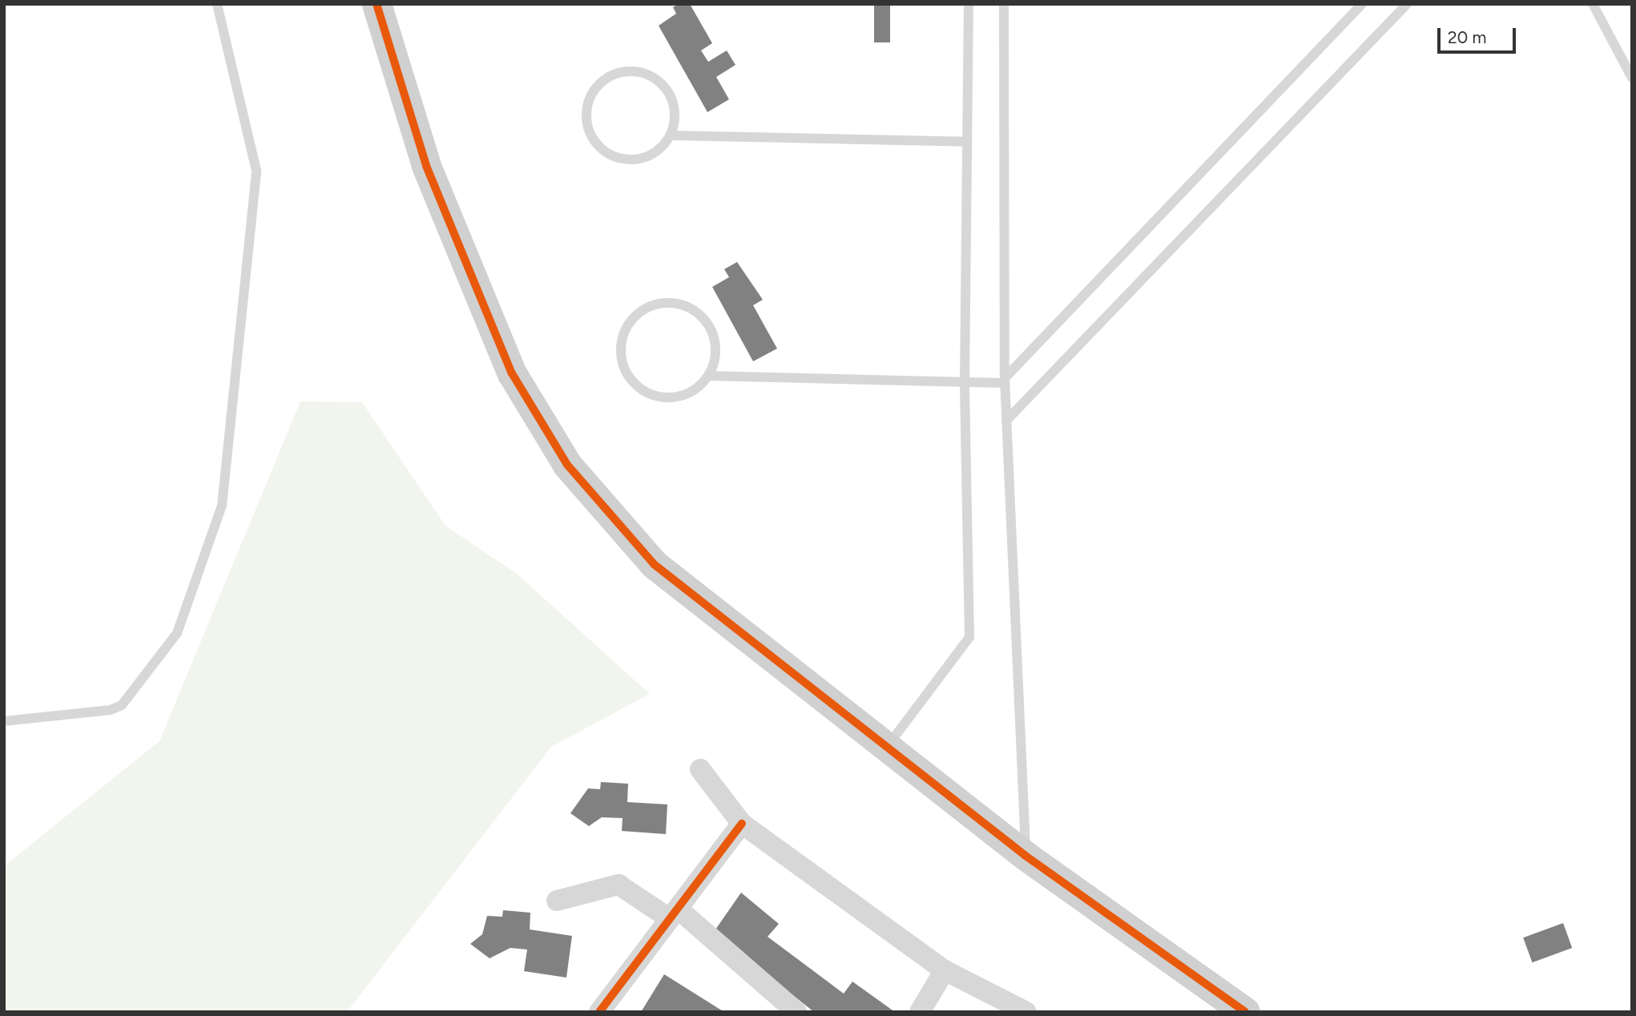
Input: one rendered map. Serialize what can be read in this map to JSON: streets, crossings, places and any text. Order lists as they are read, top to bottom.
{
  "scale_bar": "20 m"
}
